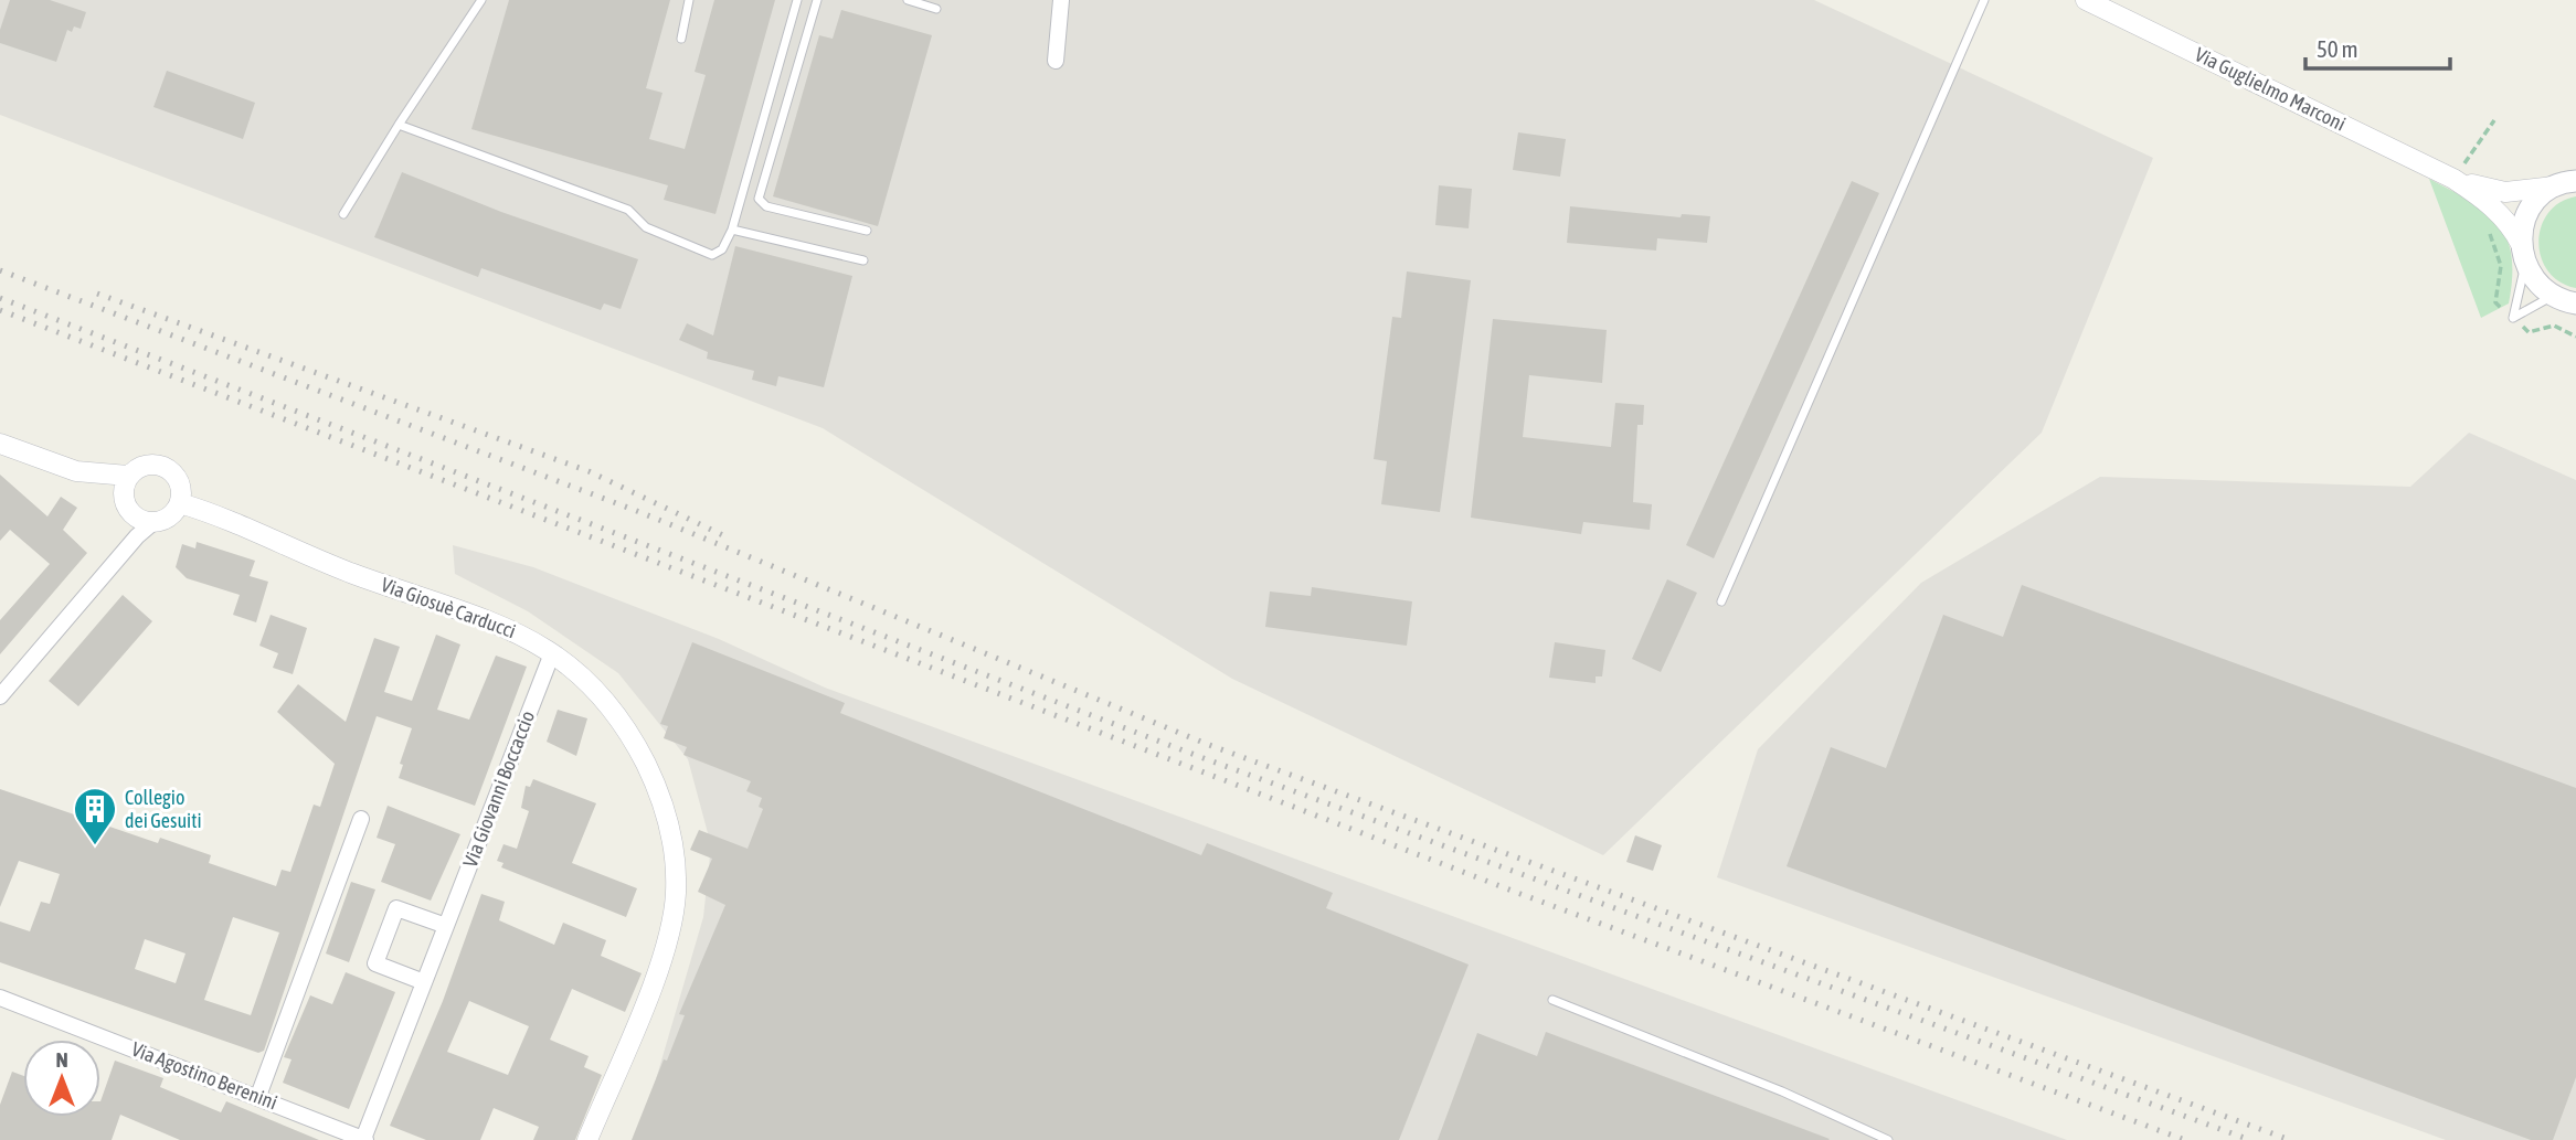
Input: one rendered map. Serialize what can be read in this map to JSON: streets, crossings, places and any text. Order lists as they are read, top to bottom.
{
  "streets": {
    "street": [
      "Via Guglielmo Marconi",
      "Via Giosuè Carducci",
      "Via Giovanni Boccaccio",
      "Via Agostino Berenini"
    ]
  },
  "crossings": [
    ["Via Giosuè Carducci", "Via Giovanni Boccaccio"],
    ["Via Giovanni Boccaccio", "Via Agostino Berenini"]
  ],
  "places": {
    "building": ["Collegio dei Gesuiti"]
  },
  "scale_bar": "50 m",
  "north": "top"
}
